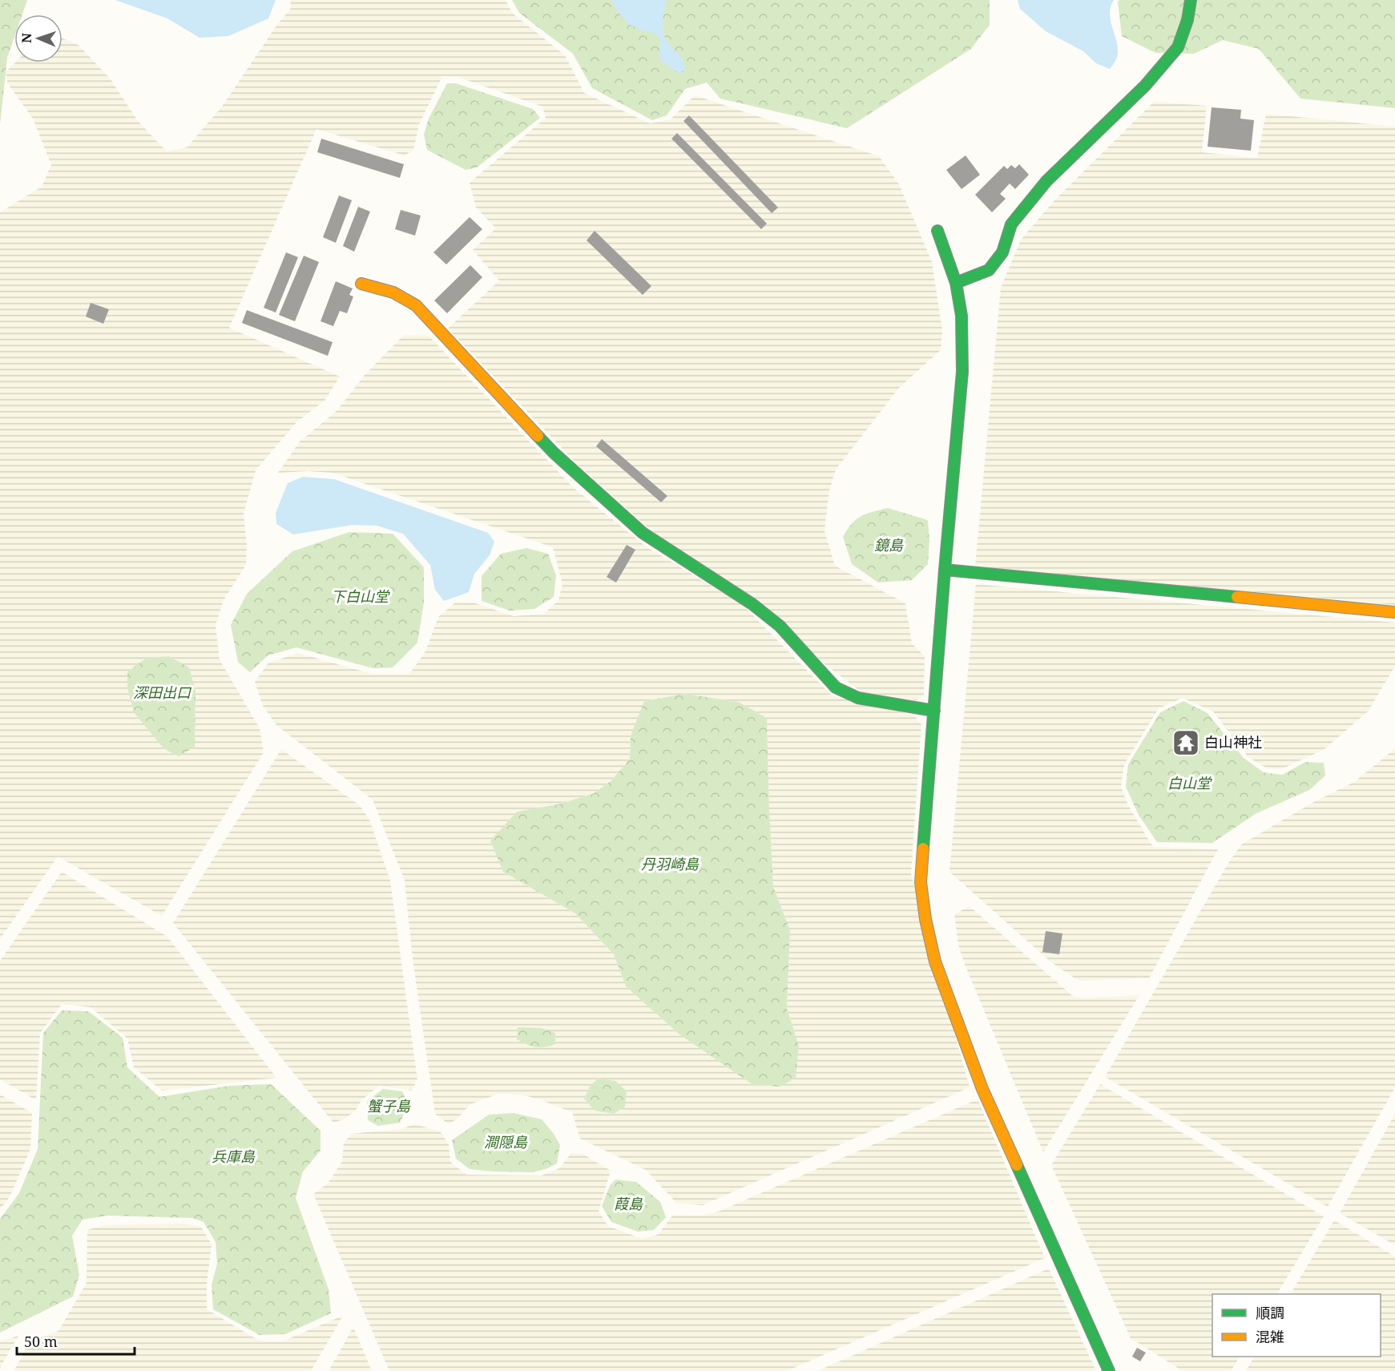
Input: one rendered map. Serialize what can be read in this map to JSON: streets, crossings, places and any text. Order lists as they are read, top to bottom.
{
  "parks": [
    "鏡島",
    "下白山堂",
    "深田出口",
    "白山堂",
    "丹羽崎島",
    "蟹子島",
    "澗隠島",
    "兵庫島",
    "葭島"
  ],
  "places": {
    "temple": ["白山神社"]
  },
  "legend": ["順調", "混雑"],
  "scale_bar": "50 m",
  "north": "left"
}
